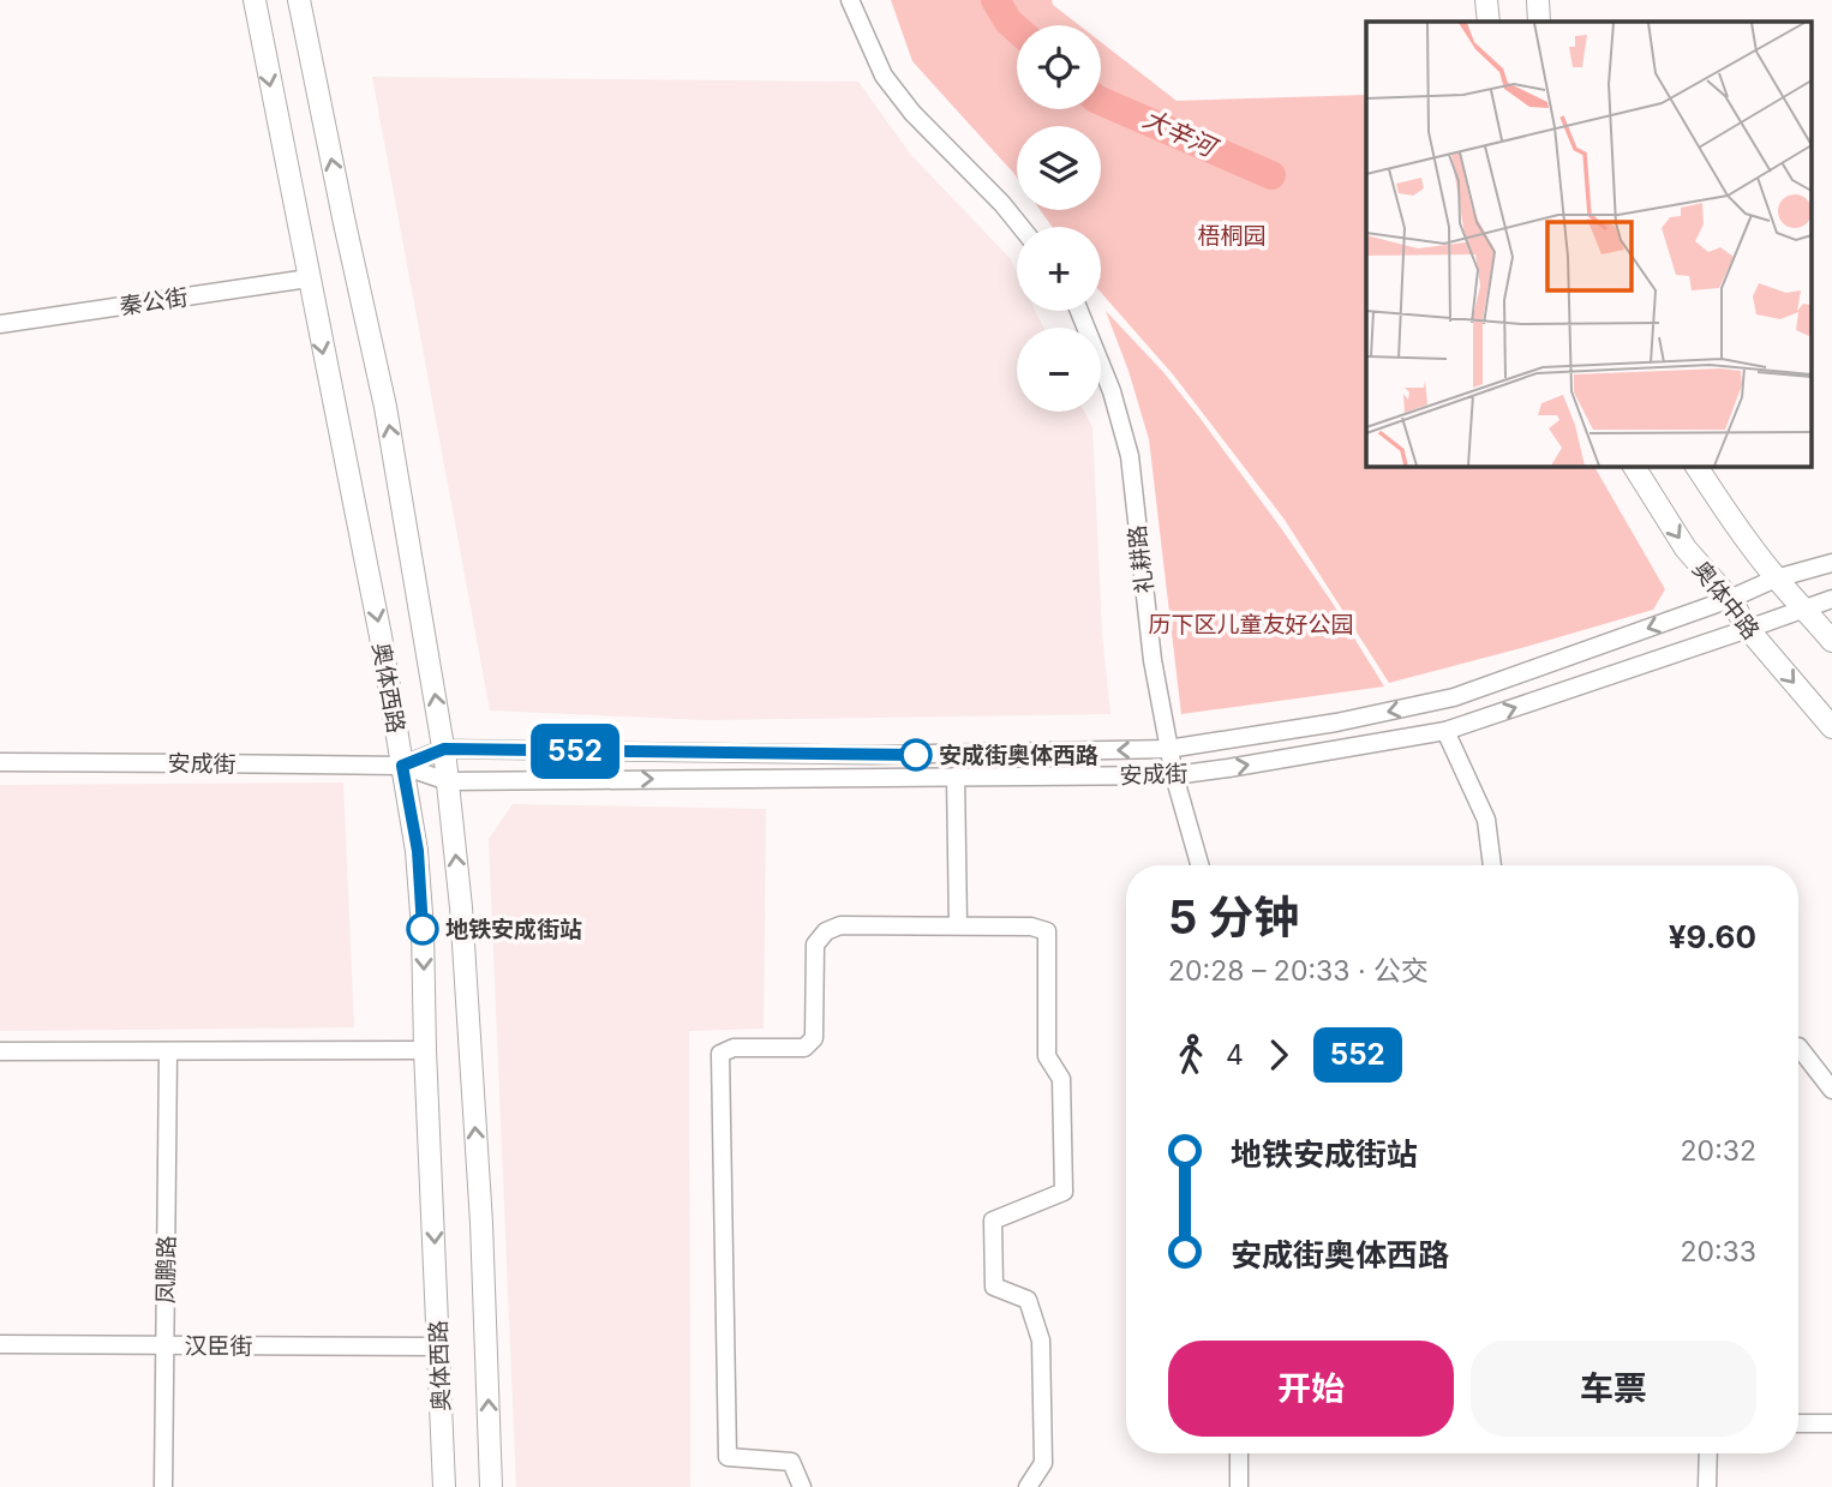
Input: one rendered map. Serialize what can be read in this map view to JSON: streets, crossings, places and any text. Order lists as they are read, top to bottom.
{
  "streets": {
    "main road": ["奥体中路", "奥体西路"],
    "street": [
      "秦公街",
      "礼耕路",
      "安成街",
      "凤鹏路",
      "汉臣街"
    ]
  },
  "crossings": [
    ["秦公街", "奥体西路"],
    ["礼耕路", "安成街"],
    ["奥体中路", "安成街"],
    ["奥体西路", "安成街"],
    ["奥体西路", "汉臣街"],
    ["凤鹏路", "汉臣街"]
  ],
  "water": ["大辛河"],
  "parks": ["梧桐园", "历下区儿童友好公园"],
  "places": ["安成街奥体西路", "地铁安成街站"],
  "lines": ["bus line 552"],
  "page": {
    "on_map": "552",
    "map_buttons": ["+", "−"],
    "heading": ["5 分钟", "20:28 – 20:33 · 公交", "¥9.60"],
    "legs": ["4", "552"],
    "list": [
      {
        "name": "地铁安成街站",
        "value": "20:32"
      },
      {
        "name": "安成街奥体西路",
        "value": "20:33"
      }
    ],
    "buttons": ["开始", "车票"]
  }
}
